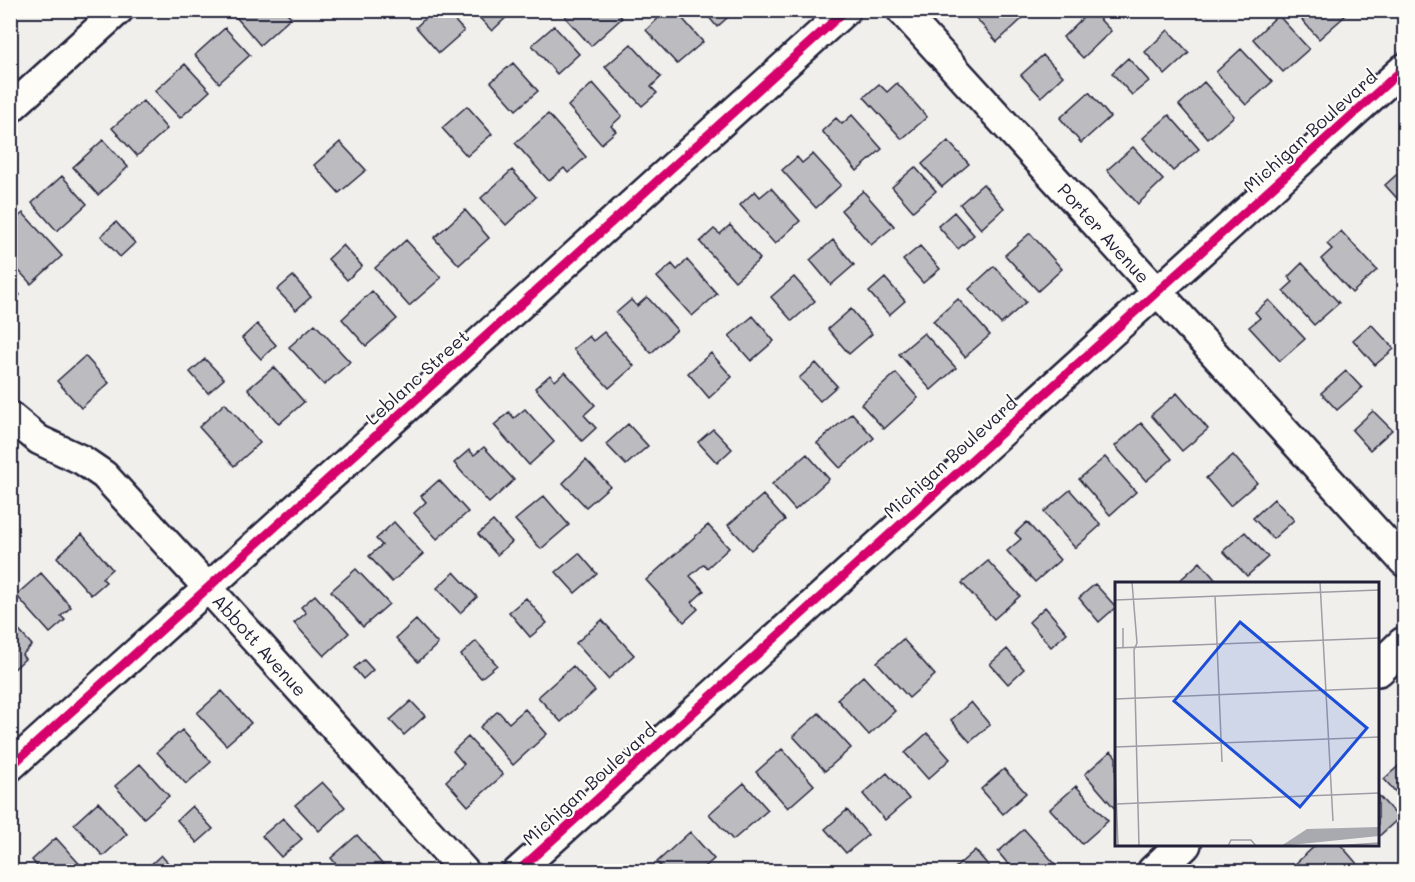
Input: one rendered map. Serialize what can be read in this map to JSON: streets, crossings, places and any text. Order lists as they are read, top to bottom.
{
  "streets": {
    "street": [
      "Michigan Boulevard",
      "Porter Avenue",
      "Leblanc Street",
      "Abbott Avenue"
    ]
  },
  "crossings": [
    ["Michigan Boulevard", "Porter Avenue"],
    ["Leblanc Street", "Abbott Avenue"]
  ]
}
